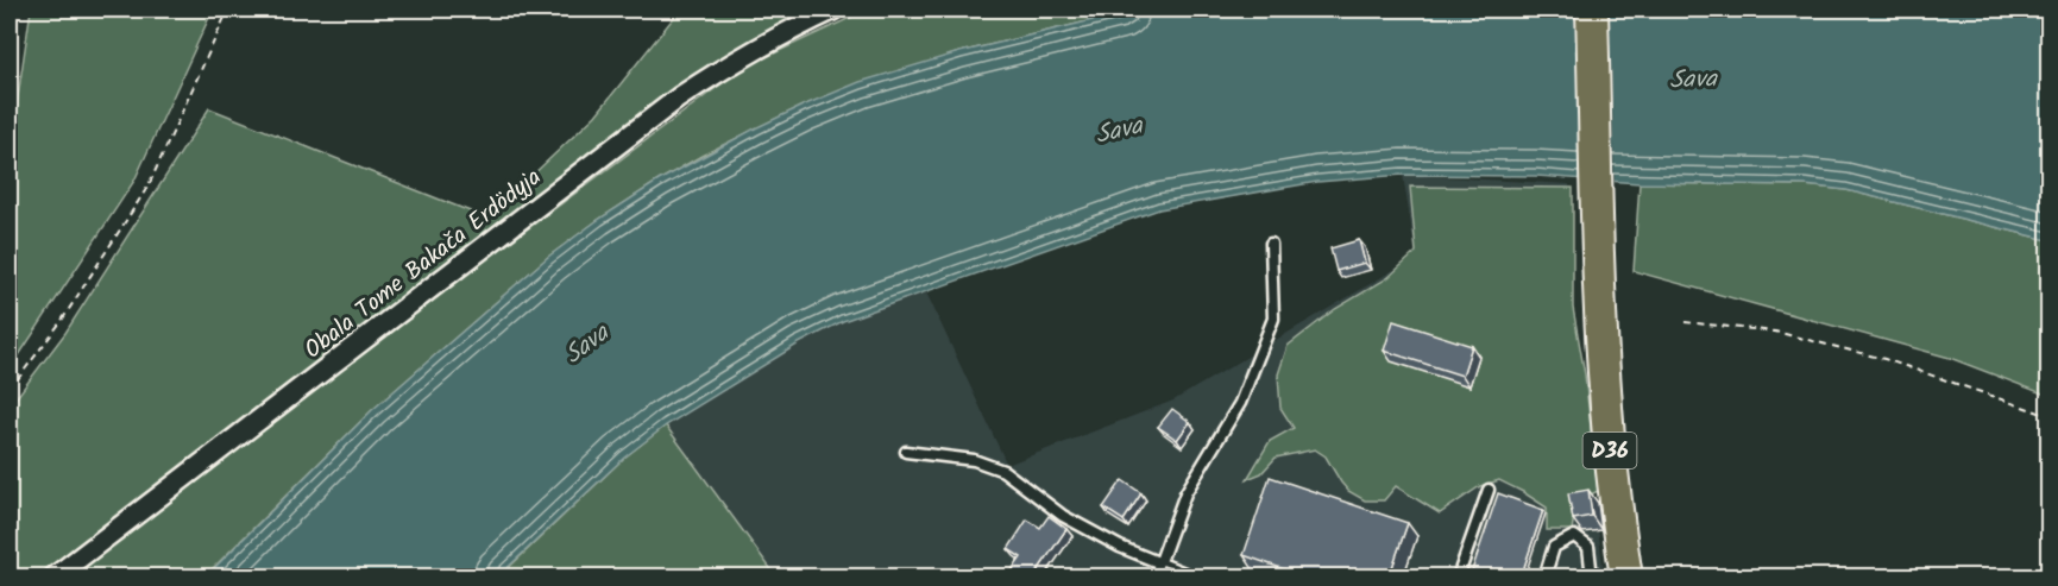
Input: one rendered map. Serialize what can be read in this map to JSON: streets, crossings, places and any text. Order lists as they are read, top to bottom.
{
  "streets": {
    "main road": ["D36"],
    "street": ["Obala Tome Bakača Erdödyja"]
  },
  "water": ["Sava"]
}
